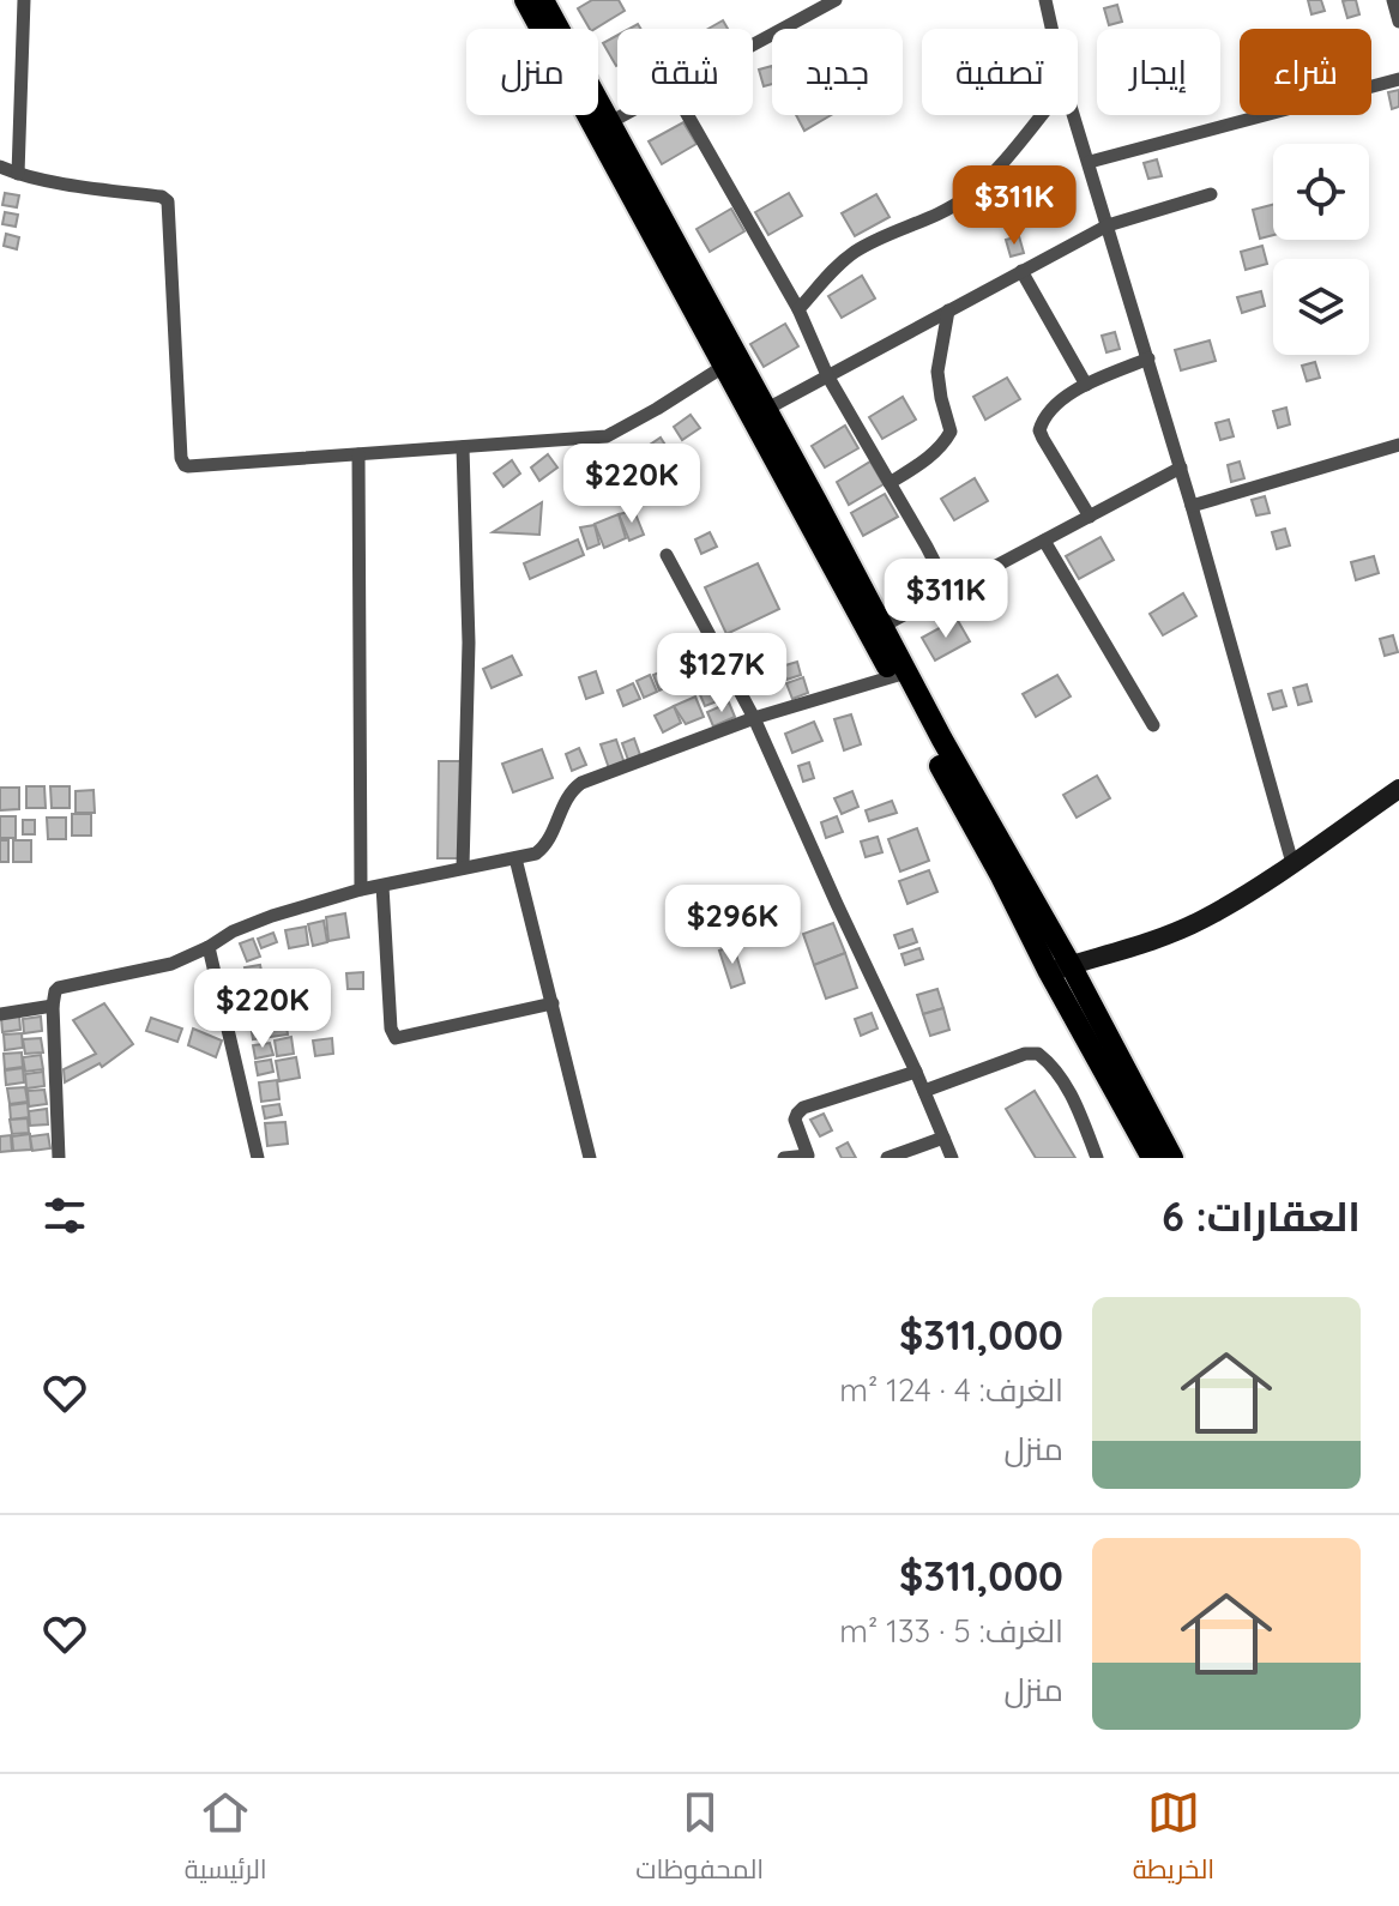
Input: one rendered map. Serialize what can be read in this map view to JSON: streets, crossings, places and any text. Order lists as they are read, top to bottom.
{
  "page": {
    "chip": [
      "شراء",
      "إيجار",
      "تصفية",
      "جديد",
      "شقة",
      "منزل"
    ],
    "price": [
      "$311K",
      "$220K",
      "$311K",
      "$127K",
      "$296K",
      "$220K"
    ],
    "heading": "العقارات: 6",
    "list": [
      {
        "name": "$311,000",
        "note": "الغرف: 4 · 124 m² · منزل"
      },
      {
        "name": "$311,000",
        "note": "الغرف: 5 · 133 m² · منزل"
      }
    ],
    "tabs": ["الخريطة", "المحفوظات", "الرئيسية"]
  }
}
